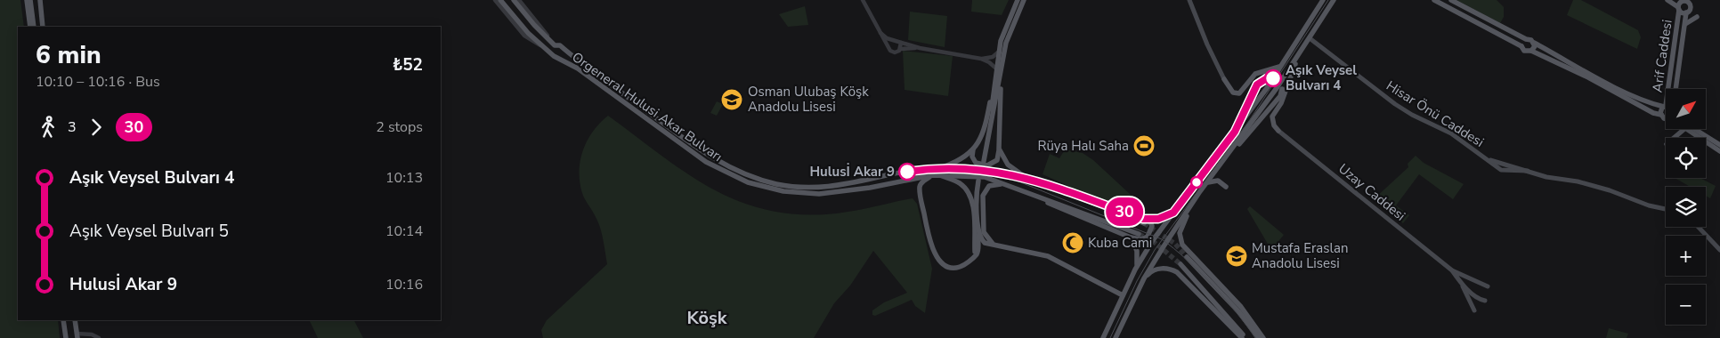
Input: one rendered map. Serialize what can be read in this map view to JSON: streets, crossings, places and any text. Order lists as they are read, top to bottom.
{
  "streets": {
    "main road": [
      "Arif Caddesi",
      "Orgeneral Hulusi Akar Bulvarı",
      "Hisar Önü Caddesi",
      "Uzay Caddesi"
    ]
  },
  "districts": ["Köşk"],
  "places": {
    "other": ["Aşık Veysel Bulvarı 4", "Hulusİ Akar 9"],
    "school or university": ["Osman Ulubaş Köşk Anadolu Lisesi", "Mustafa Eraslan Anadolu Lisesi"],
    "sports": ["Rüya Halı Saha"],
    "mosque": ["Kuba Cami"]
  },
  "lines": ["bus line 30"],
  "north": "top right",
  "page": {
    "on_map": "30",
    "heading": ["6 min", "10:10 – 10:16 · Bus", "₺52"],
    "map_buttons": ["+", "−"],
    "legs": ["3", "30", "2 stops"],
    "list": [
      {
        "name": "Aşık Veysel Bulvarı 4",
        "value": "10:13"
      },
      {
        "name": "Aşık Veysel Bulvarı 5",
        "value": "10:14"
      },
      {
        "name": "Hulusİ Akar 9",
        "value": "10:16"
      }
    ]
  }
}
